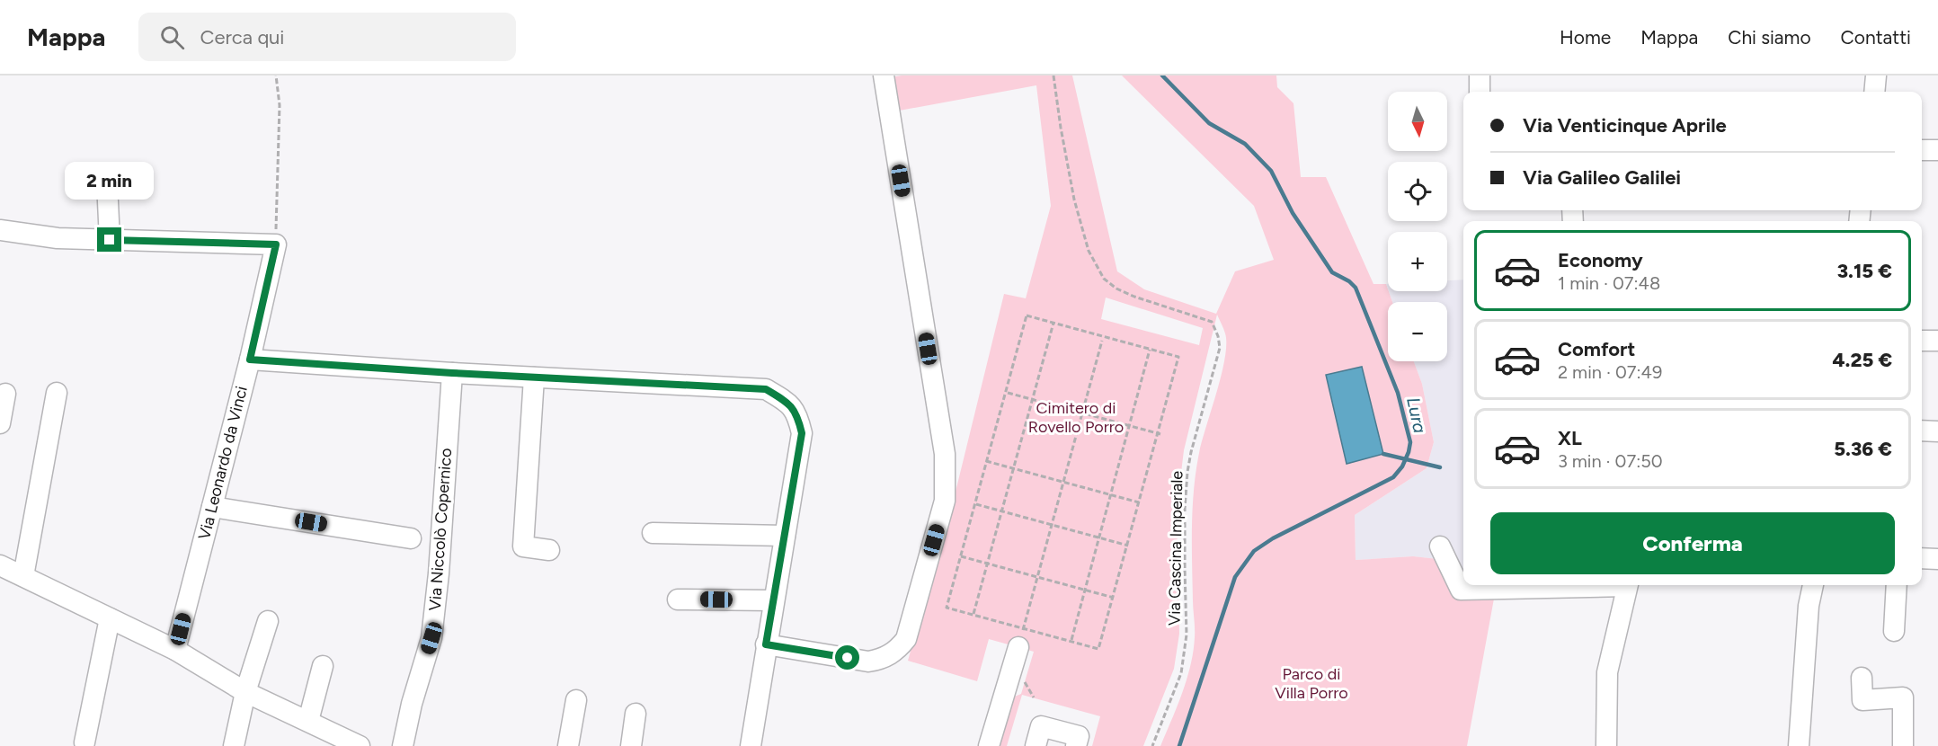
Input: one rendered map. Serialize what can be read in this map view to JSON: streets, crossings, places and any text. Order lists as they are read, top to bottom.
{
  "streets": {
    "street": ["Via Leonardo da Vinci", "Via Niccolò Copernico"],
    "path": ["Via Cascina Imperiale"]
  },
  "water": ["Lura"],
  "parks": ["Cimitero di Rovello Porro", "Parco di Villa Porro"],
  "north": "bottom",
  "page": {
    "header": "Mappa",
    "search": "Cerca qui",
    "nav": [
      "Home",
      "Mappa",
      "Chi siamo",
      "Contatti"
    ],
    "map_buttons": ["+", "−"],
    "banner": ["Via Venticinque Aprile", "Via Galileo Galilei"],
    "bubble": "2 min",
    "list": [
      {
        "name": "Economy",
        "note": "1 min · 07:48",
        "value": "3.15 €"
      },
      {
        "name": "Comfort",
        "note": "2 min · 07:49",
        "value": "4.25 €"
      },
      {
        "name": "XL",
        "note": "3 min · 07:50",
        "value": "5.36 €"
      }
    ],
    "buttons": "Conferma"
  }
}
